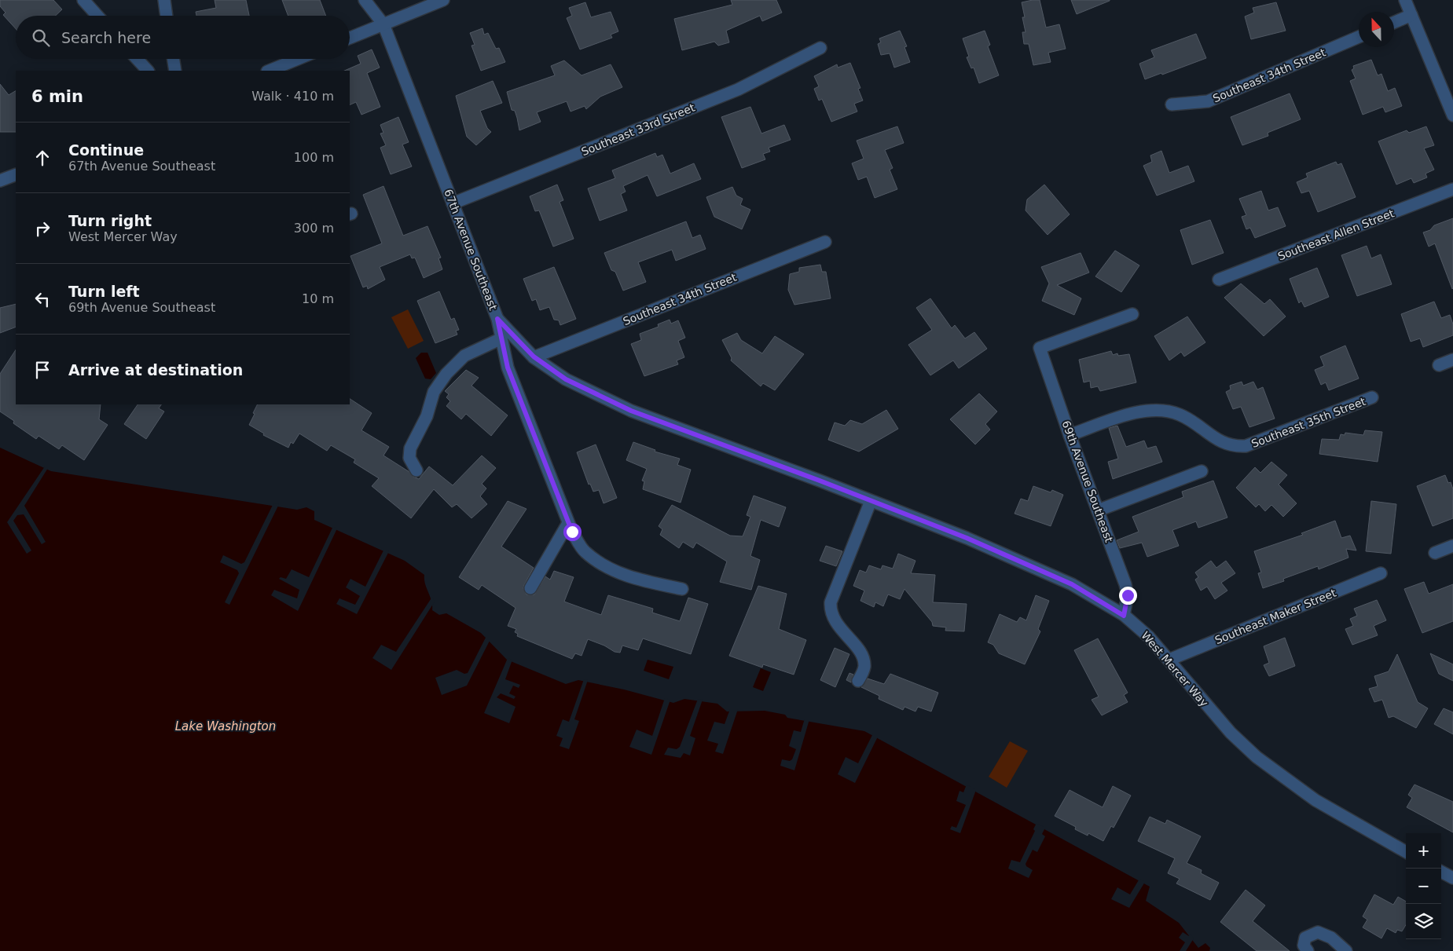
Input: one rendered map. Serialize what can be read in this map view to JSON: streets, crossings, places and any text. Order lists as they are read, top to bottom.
{
  "streets": {
    "street": [
      "Southeast 34th Street",
      "Southeast 33rd Street",
      "Southeast Allen Street",
      "67th Avenue Southeast",
      "Southeast 35th Street",
      "69th Avenue Southeast",
      "Southeast Maker Street",
      "West Mercer Way"
    ]
  },
  "crossings": [
    ["Southeast 34th Street", "West Mercer Way"],
    ["Southeast 33rd Street", "67th Avenue Southeast"],
    ["67th Avenue Southeast", "West Mercer Way"],
    ["Southeast 35th Street", "69th Avenue Southeast"],
    ["69th Avenue Southeast", "West Mercer Way"],
    ["Southeast Maker Street", "West Mercer Way"]
  ],
  "water": ["Lake Washington"],
  "north": "top",
  "page": {
    "search": "Search here",
    "heading": ["6 min", "Walk · 410 m"],
    "list": [
      ["Continue", "67th Avenue Southeast", "100 m"],
      ["Turn right", "West Mercer Way", "300 m"],
      ["Turn left", "69th Avenue Southeast", "10 m"],
      "Arrive at destination"
    ],
    "map_buttons": ["+", "−"]
  }
}
